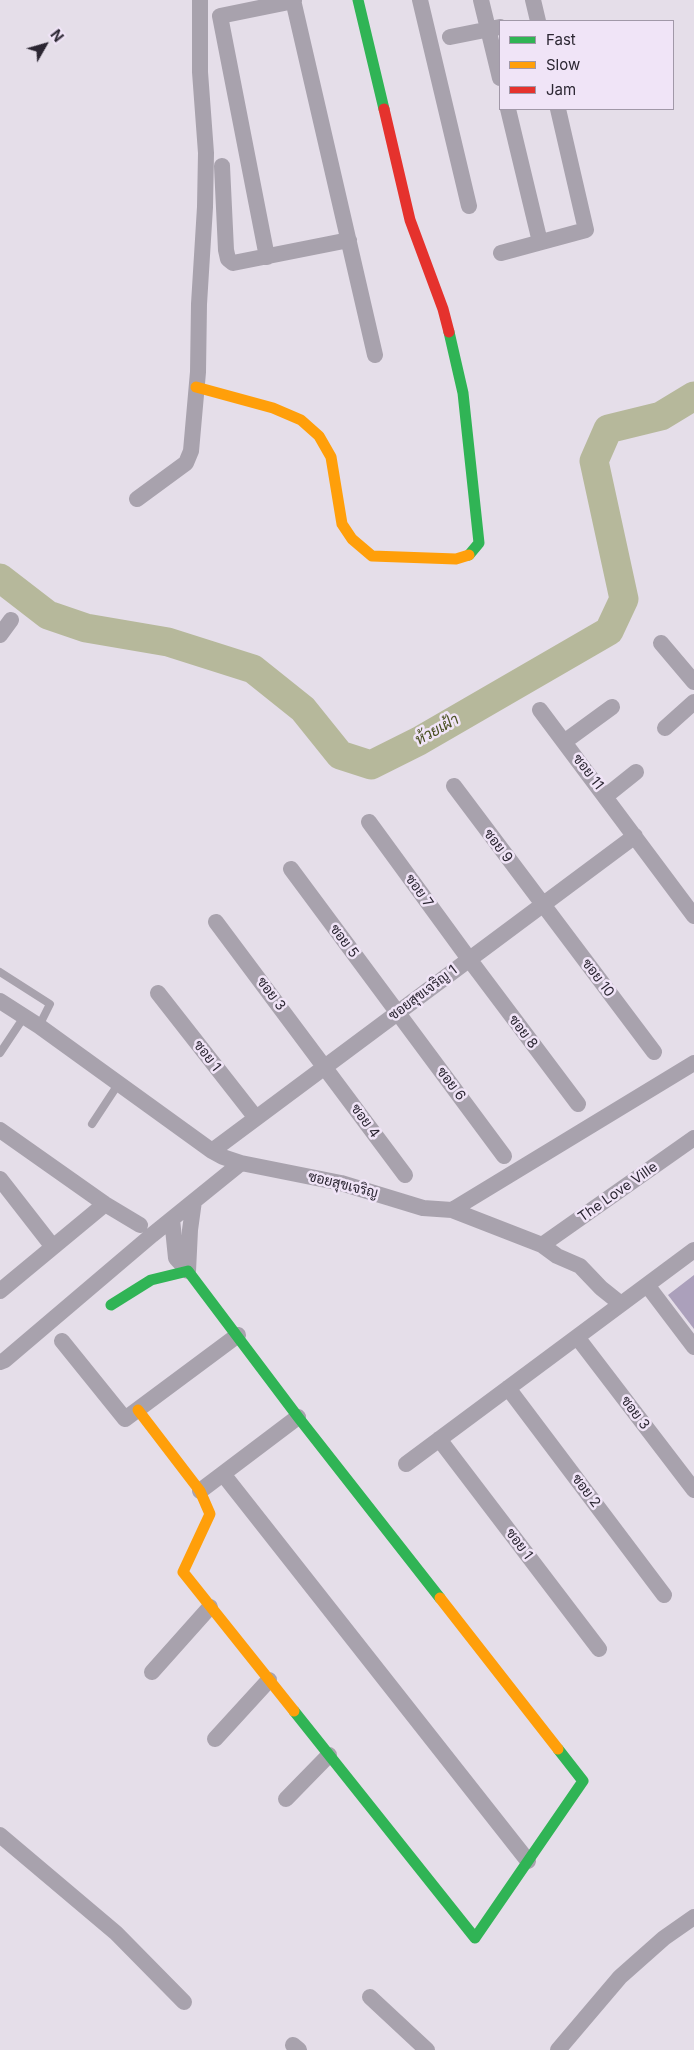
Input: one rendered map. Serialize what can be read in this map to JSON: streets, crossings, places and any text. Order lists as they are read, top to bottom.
{
  "streets": {
    "street": [
      "ซอย 11",
      "ซอย 9",
      "ซอย 7",
      "ซอย 5",
      "ซอย 10",
      "ซอยสุขเจริญ 1",
      "ซอย 3",
      "ซอย 8",
      "ซอย 1",
      "ซอย 6",
      "ซอย 4",
      "ซอยสุขเจริญ",
      "The Love Ville",
      "ซอย 2"
    ]
  },
  "crossings": [
    ["ซอย 11", "ซอยสุขเจริญ 1"],
    ["ซอย 9", "ซอย 10"],
    ["ซอย 9", "ซอยสุขเจริญ 1"],
    ["ซอย 7", "ซอยสุขเจริญ 1"],
    ["ซอย 7", "ซอย 8"],
    ["ซอย 5", "ซอยสุขเจริญ 1"],
    ["ซอย 5", "ซอย 6"],
    ["ซอย 10", "ซอยสุขเจริญ 1"],
    ["ซอยสุขเจริญ 1", "ซอย 3"],
    ["ซอยสุขเจริญ 1", "ซอย 8"],
    ["ซอยสุขเจริญ 1", "ซอย 1"],
    ["ซอยสุขเจริญ 1", "ซอย 6"],
    ["ซอยสุขเจริญ 1", "ซอย 4"],
    ["ซอยสุขเจริญ 1", "ซอยสุขเจริญ"],
    ["ซอย 3", "ซอย 4"],
    ["ซอยสุขเจริญ", "The Love Ville"]
  ],
  "water": ["ห้วยเฝ้า"],
  "legend": ["Fast", "Slow", "Jam"],
  "north": "top right"
}
